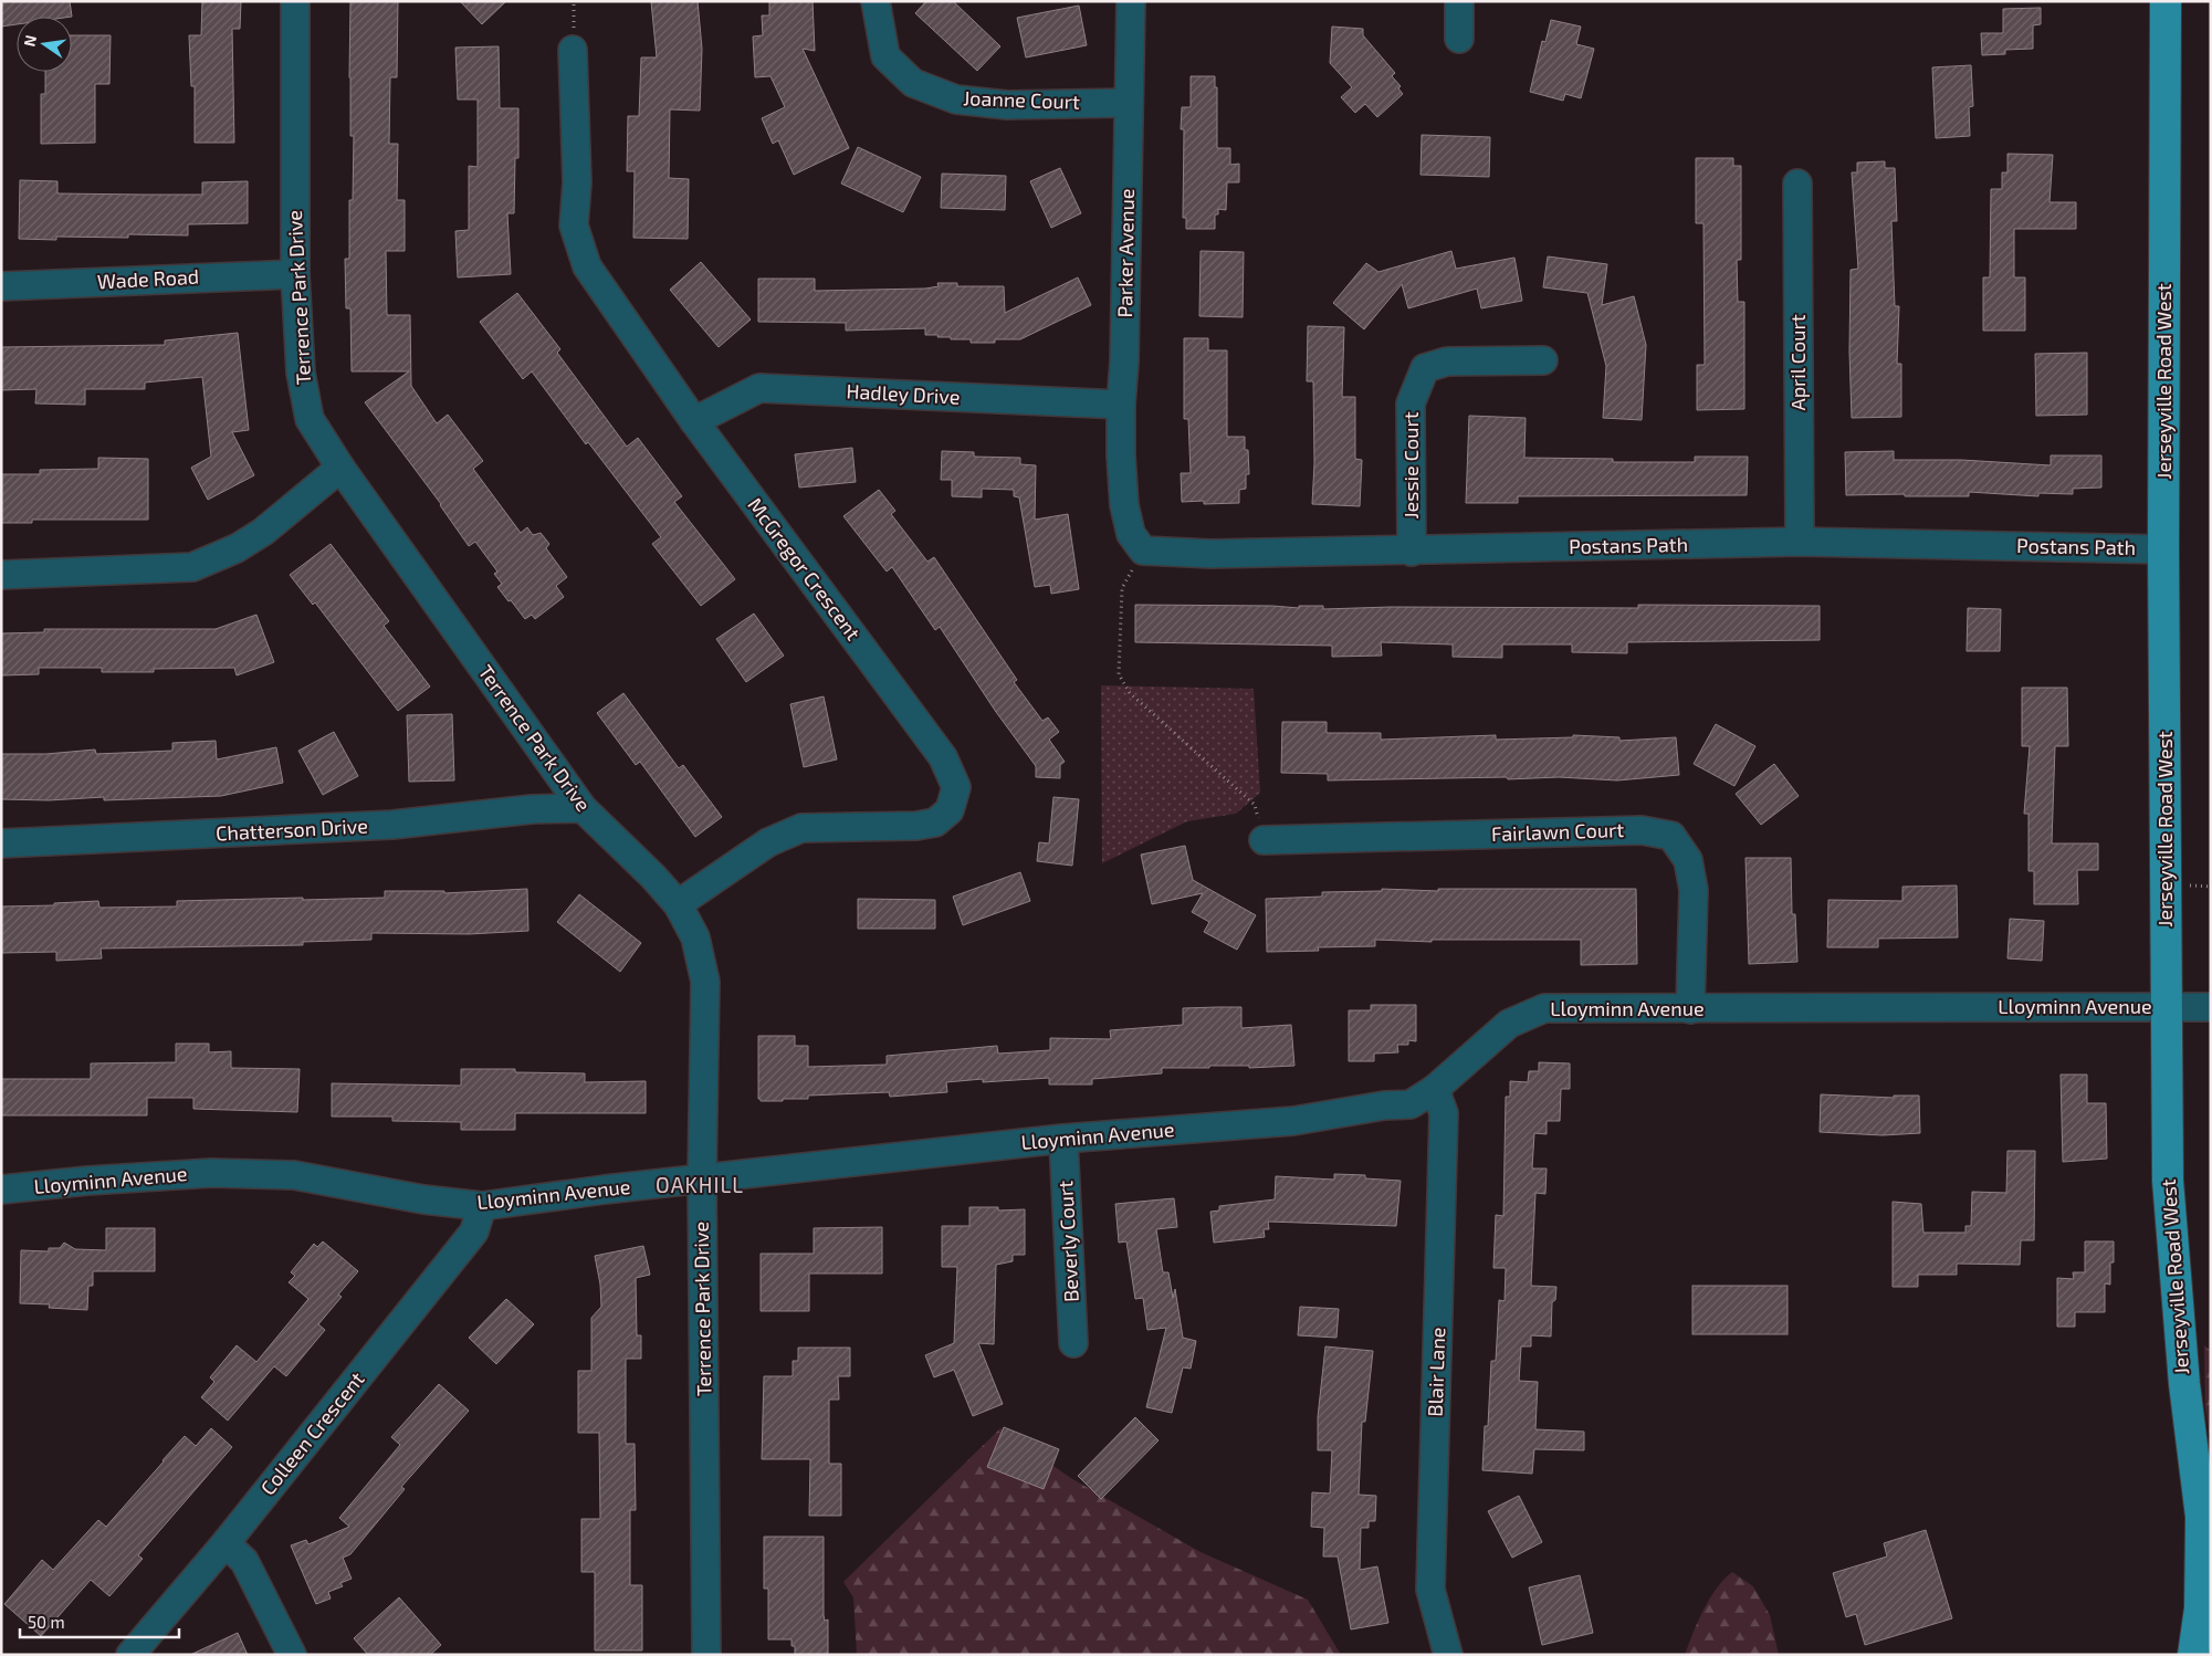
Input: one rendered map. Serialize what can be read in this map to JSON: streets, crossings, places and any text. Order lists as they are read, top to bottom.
{
  "streets": {
    "main road": ["Jerseyville Road West"],
    "street": [
      "Joanne Court",
      "Parker Avenue",
      "Wade Road",
      "Terrence Park Drive",
      "April Court",
      "Hadley Drive",
      "Jessie Court",
      "Postans Path",
      "McGregor Crescent",
      "Chatterson Drive",
      "Fairlawn Court",
      "Lloyminn Avenue",
      "Beverly Court",
      "Blair Lane",
      "Colleen Crescent"
    ]
  },
  "crossings": [
    ["Joanne Court", "Parker Avenue"],
    ["Parker Avenue", "Hadley Drive"],
    ["Parker Avenue", "Postans Path"],
    ["Wade Road", "Terrence Park Drive"],
    ["Terrence Park Drive", "McGregor Crescent"],
    ["Terrence Park Drive", "Chatterson Drive"],
    ["Terrence Park Drive", "Lloyminn Avenue"],
    ["April Court", "Postans Path"],
    ["Jerseyville Road West", "Postans Path"],
    ["Jerseyville Road West", "Lloyminn Avenue"],
    ["Hadley Drive", "McGregor Crescent"],
    ["Jessie Court", "Postans Path"],
    ["Fairlawn Court", "Lloyminn Avenue"],
    ["Lloyminn Avenue", "Beverly Court"],
    ["Lloyminn Avenue", "Blair Lane"],
    ["Lloyminn Avenue", "Colleen Crescent"]
  ],
  "districts": ["OAKHILL"],
  "scale_bar": "50 m",
  "north": "left"
}
